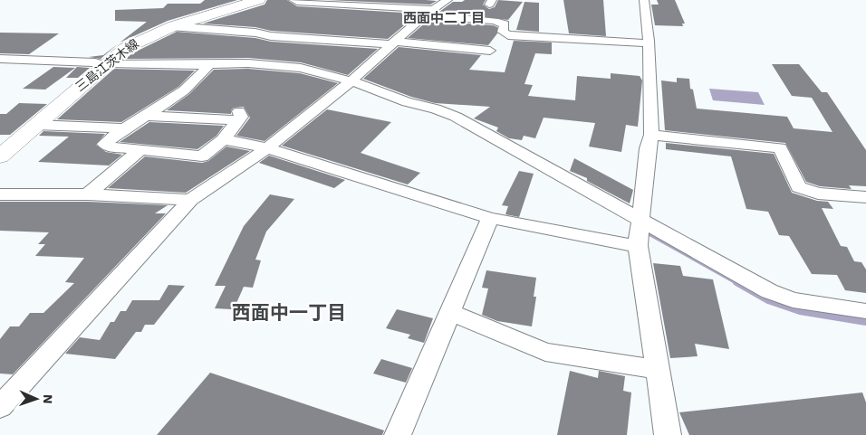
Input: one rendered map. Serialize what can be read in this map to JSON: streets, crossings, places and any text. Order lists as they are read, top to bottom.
{
  "streets": {
    "main road": ["三島江茨木線"]
  },
  "districts": ["西面中二丁目", "西面中一丁目"],
  "north": "right"
}
